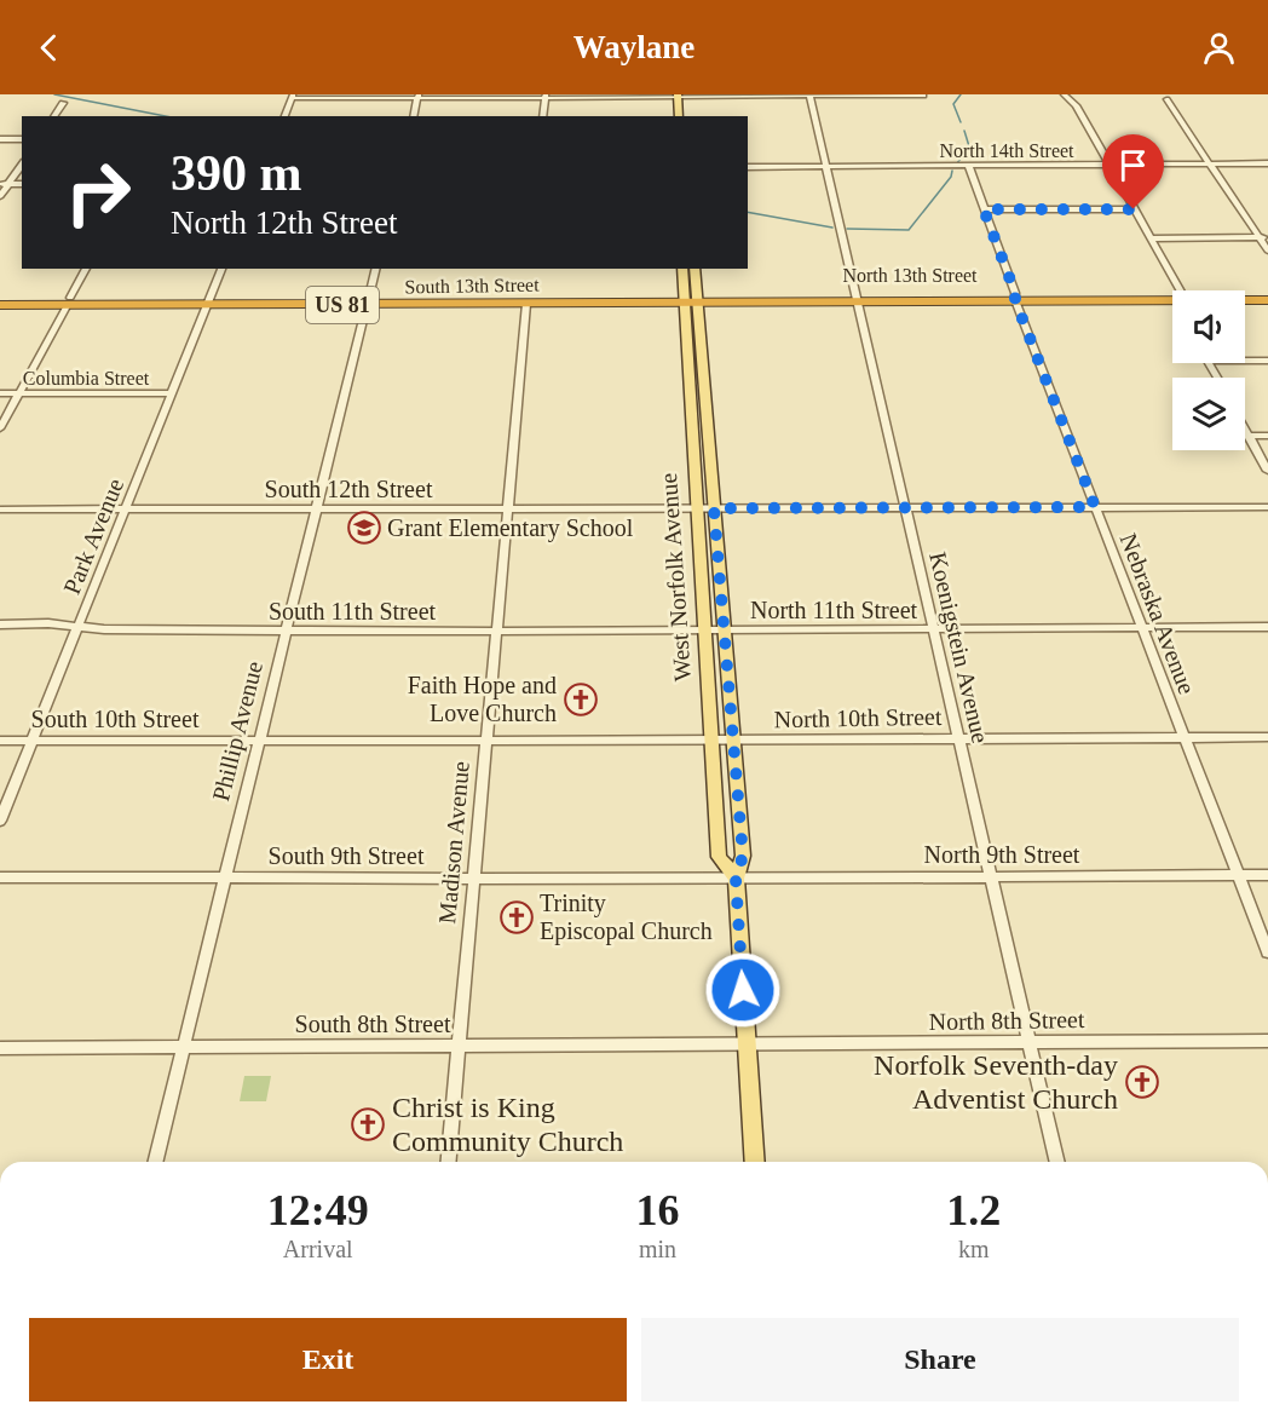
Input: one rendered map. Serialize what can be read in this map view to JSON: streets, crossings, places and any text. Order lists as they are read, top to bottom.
{
  "streets": {
    "highway": ["North 13th Street", "South 13th Street", "US 81"],
    "main road": ["West Norfolk Avenue"],
    "street": [
      "North 14th Street",
      "Columbia Street",
      "South 12th Street",
      "Park Avenue",
      "North 11th Street",
      "South 11th Street",
      "Nebraska Avenue",
      "Koenigstein Avenue",
      "North 10th Street",
      "South 10th Street",
      "Phillip Avenue",
      "Madison Avenue",
      "North 9th Street",
      "South 9th Street",
      "North 8th Street",
      "South 8th Street"
    ]
  },
  "crossings": [
    ["North 14th Street", "Nebraska Avenue"],
    ["North 14th Street", "Koenigstein Avenue"],
    ["North 13th Street", "South 13th Street"],
    ["North 13th Street", "West Norfolk Avenue"],
    ["North 13th Street", "Nebraska Avenue"],
    ["North 13th Street", "Koenigstein Avenue"],
    ["South 13th Street", "Park Avenue"],
    ["South 13th Street", "West Norfolk Avenue"],
    ["South 13th Street", "Phillip Avenue"],
    ["South 13th Street", "Madison Avenue"],
    ["Columbia Street", "Park Avenue"],
    ["South 12th Street", "Park Avenue"],
    ["South 12th Street", "West Norfolk Avenue"],
    ["South 12th Street", "Nebraska Avenue"],
    ["South 12th Street", "Koenigstein Avenue"],
    ["South 12th Street", "Phillip Avenue"],
    ["South 12th Street", "Madison Avenue"],
    ["Park Avenue", "South 11th Street"],
    ["Park Avenue", "South 10th Street"],
    ["West Norfolk Avenue", "North 11th Street"],
    ["West Norfolk Avenue", "South 11th Street"],
    ["West Norfolk Avenue", "North 10th Street"],
    ["West Norfolk Avenue", "South 10th Street"],
    ["West Norfolk Avenue", "North 9th Street"],
    ["West Norfolk Avenue", "South 9th Street"],
    ["West Norfolk Avenue", "North 8th Street"],
    ["West Norfolk Avenue", "South 8th Street"],
    ["North 11th Street", "South 11th Street"],
    ["North 11th Street", "Nebraska Avenue"],
    ["North 11th Street", "Koenigstein Avenue"],
    ["South 11th Street", "Phillip Avenue"],
    ["South 11th Street", "Madison Avenue"],
    ["Nebraska Avenue", "North 10th Street"],
    ["Nebraska Avenue", "North 9th Street"],
    ["Koenigstein Avenue", "North 10th Street"],
    ["Koenigstein Avenue", "North 9th Street"],
    ["Koenigstein Avenue", "North 8th Street"],
    ["North 10th Street", "South 10th Street"],
    ["South 10th Street", "Phillip Avenue"],
    ["South 10th Street", "Madison Avenue"],
    ["Phillip Avenue", "South 9th Street"],
    ["Phillip Avenue", "South 8th Street"],
    ["Madison Avenue", "South 9th Street"],
    ["Madison Avenue", "South 8th Street"],
    ["North 9th Street", "South 9th Street"],
    ["North 8th Street", "South 8th Street"]
  ],
  "places": {
    "school or university": ["Grant Elementary School"],
    "church": [
      "Faith Hope and Love Church",
      "Trinity Episcopal Church",
      "Norfolk Seventh-day Adventist Church",
      "Christ is King Community Church"
    ]
  },
  "page": {
    "header": "Waylane",
    "turn": ["390 m", "North 12th Street"],
    "eta": [
      "12:49",
      "Arrival",
      "16",
      "min",
      "1.2",
      "km"
    ],
    "buttons": ["Exit", "Share"]
  }
}
